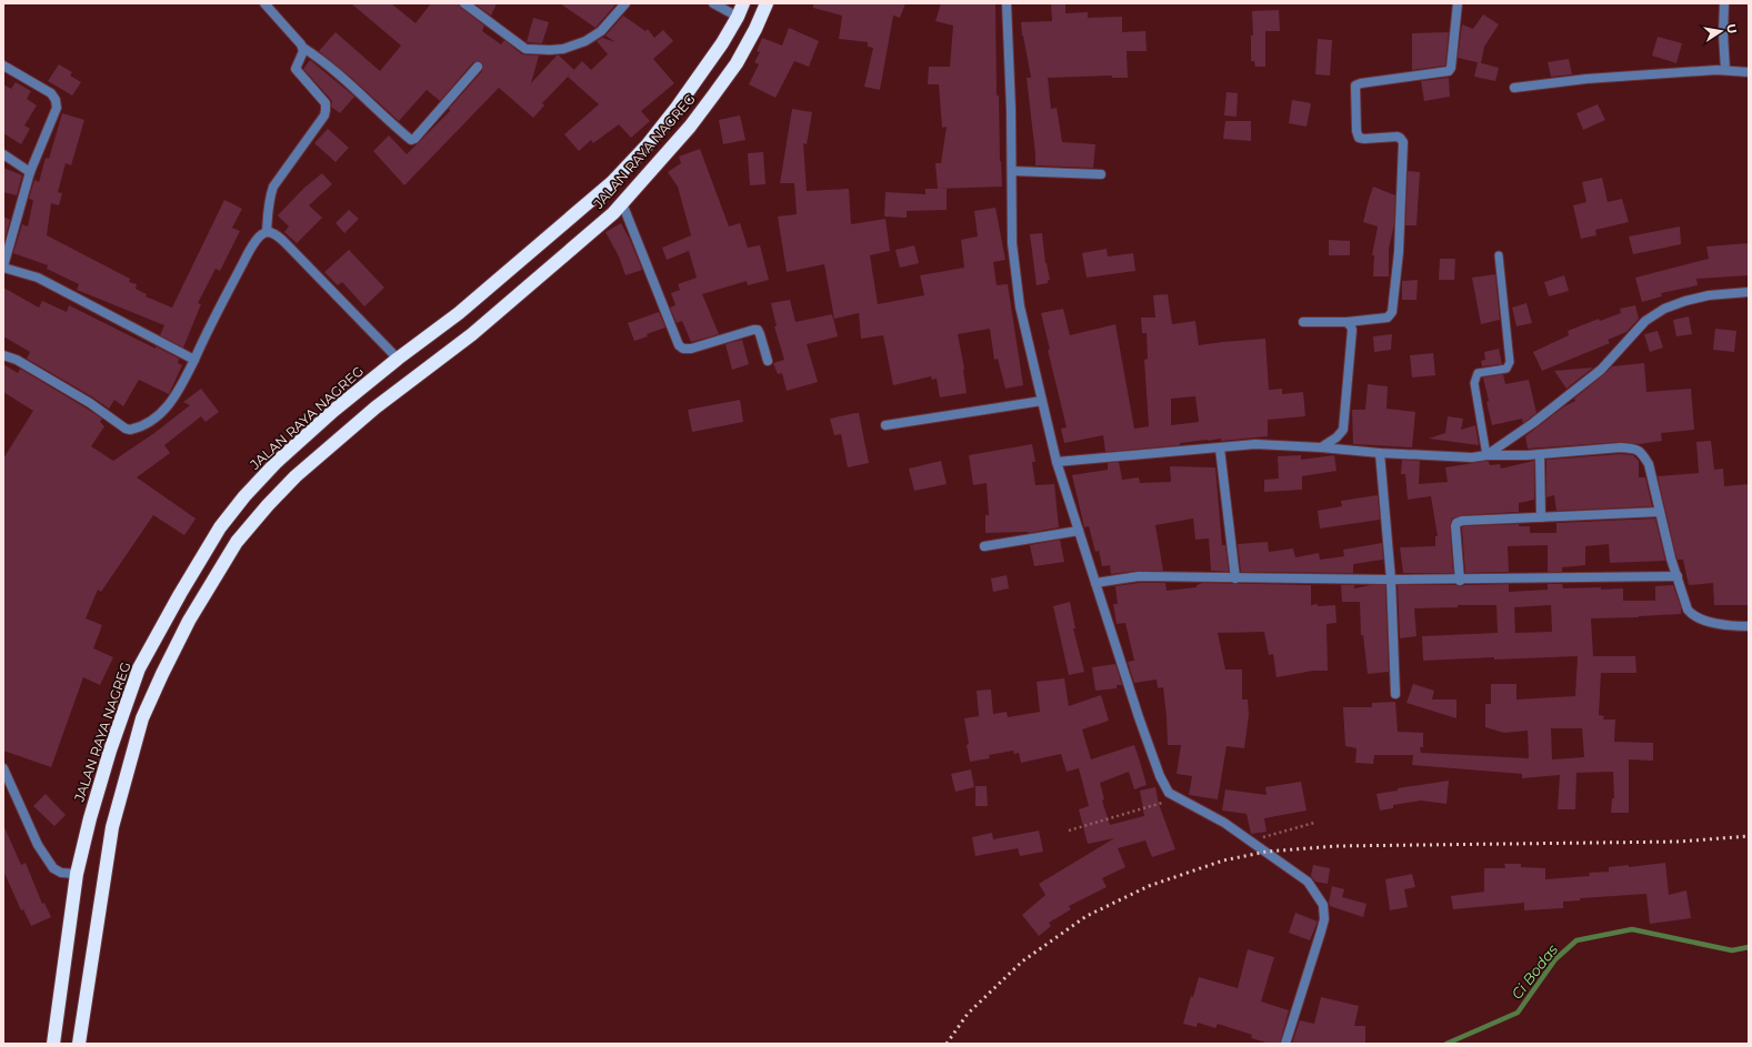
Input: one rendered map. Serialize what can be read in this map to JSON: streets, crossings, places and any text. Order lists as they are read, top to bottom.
{
  "streets": {
    "highway": ["JALAN RAYA NAGREG"]
  },
  "water": ["Ci Bodas"],
  "north": "right"
}
